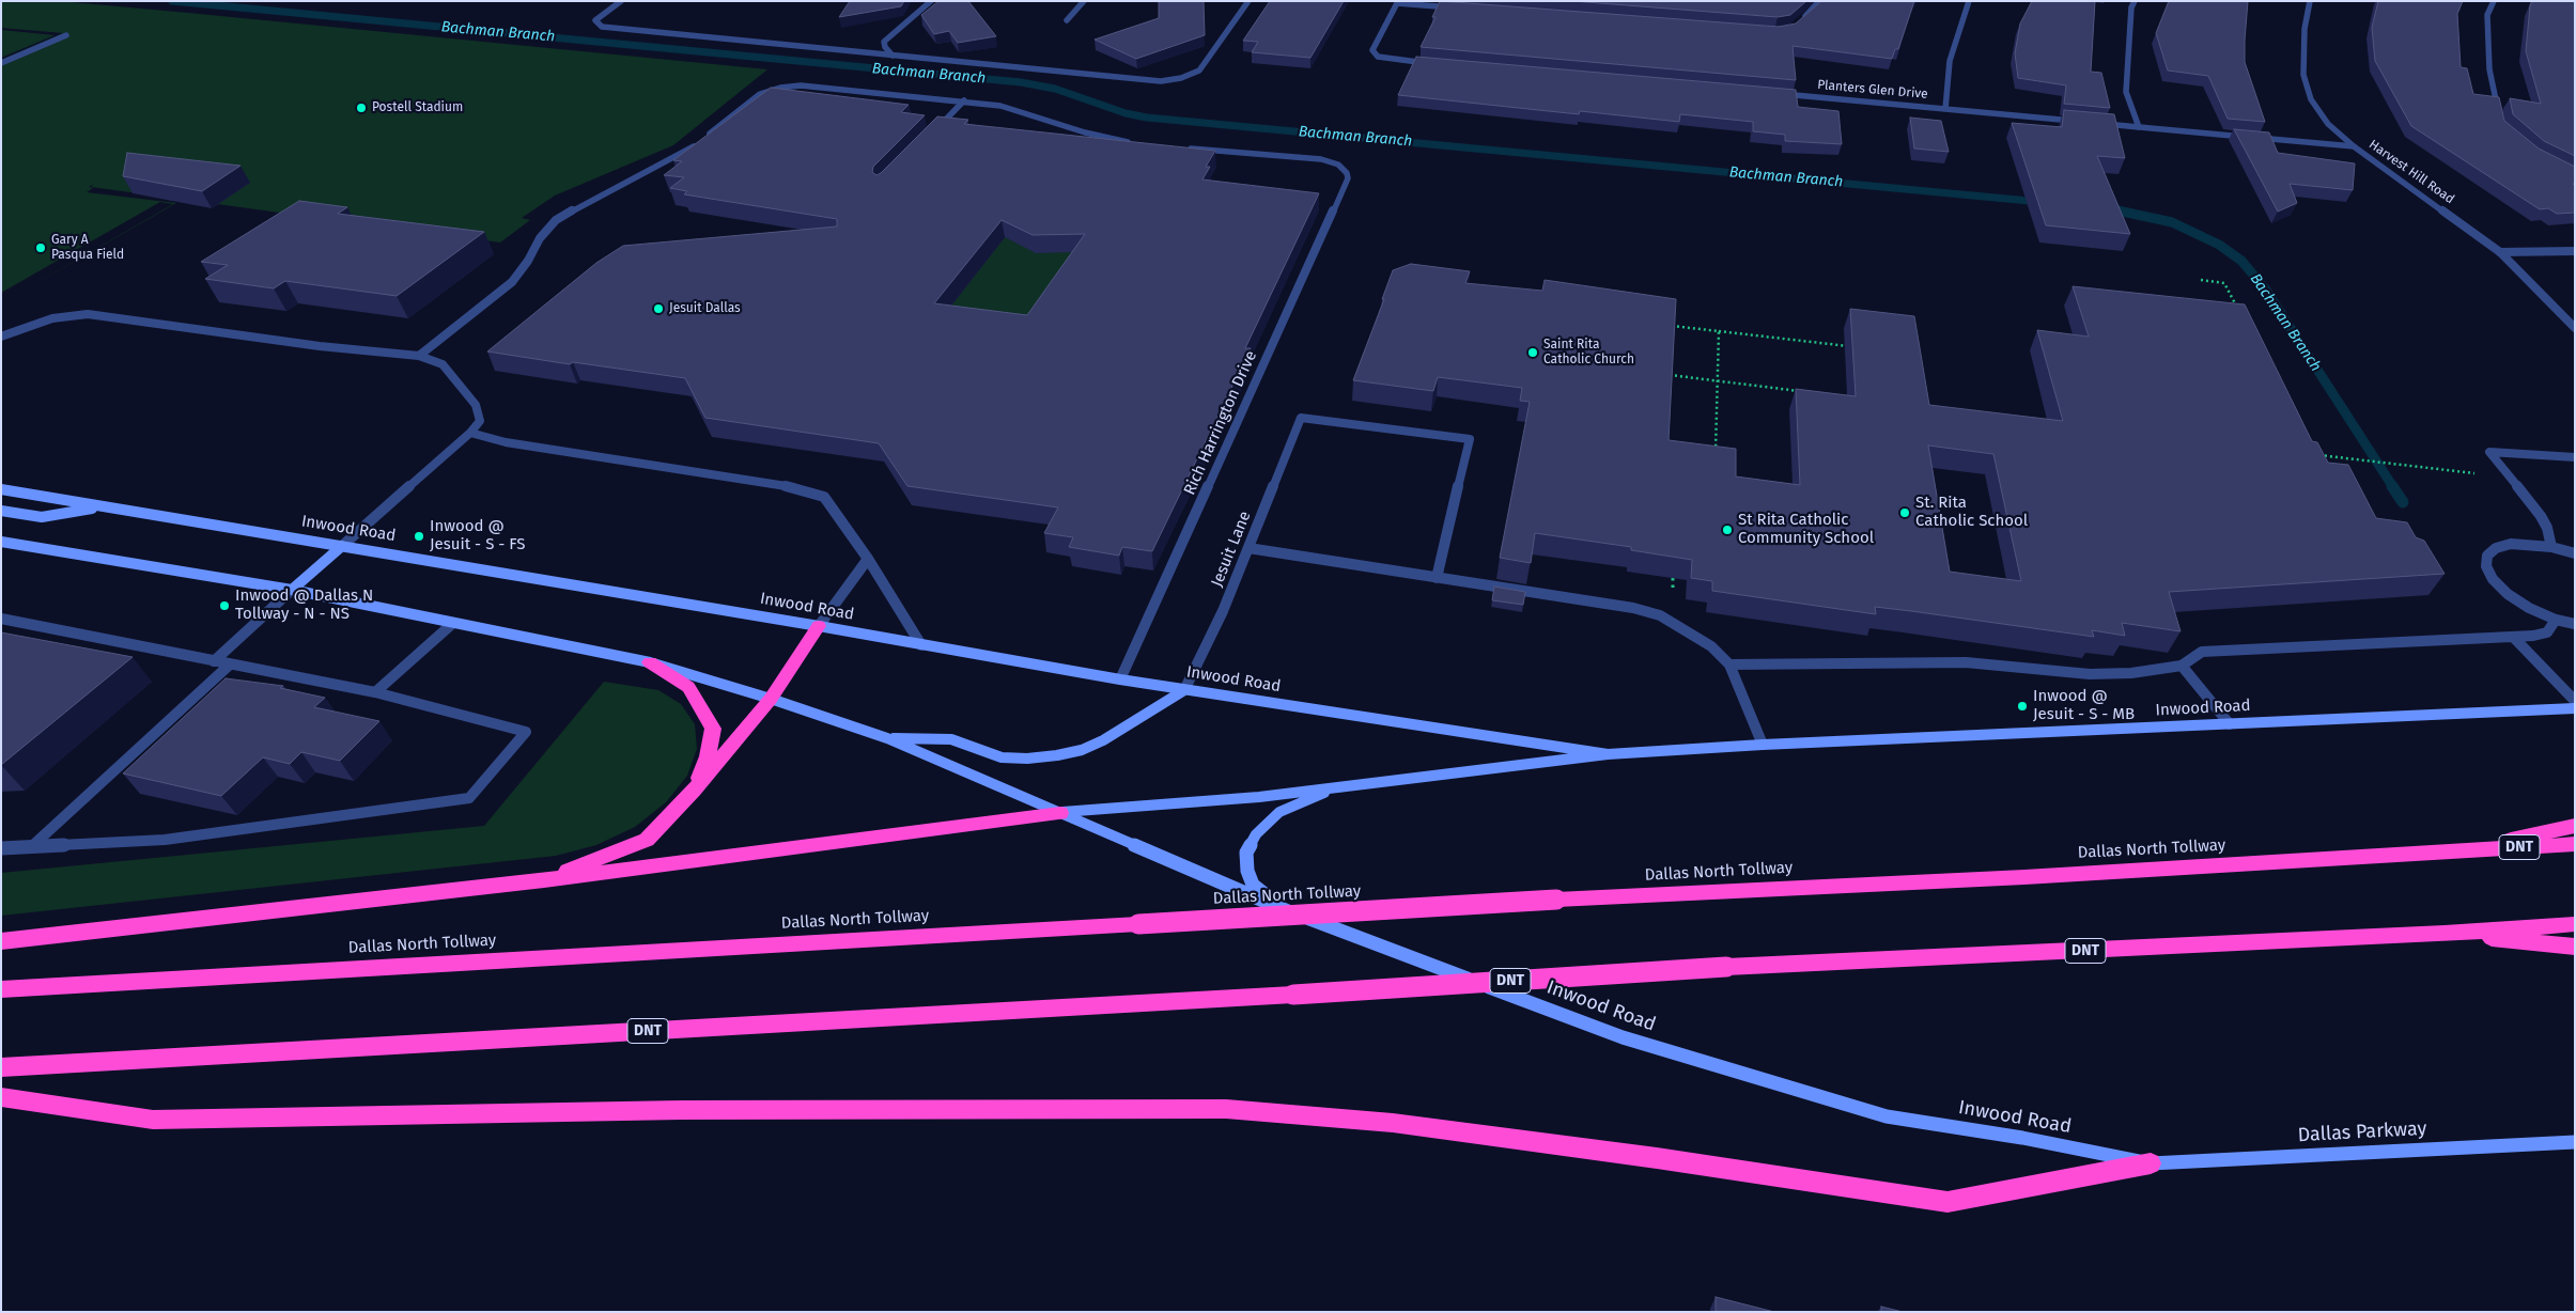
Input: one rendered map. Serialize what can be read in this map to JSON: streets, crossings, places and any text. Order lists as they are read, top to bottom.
{
  "streets": {
    "highway": ["DNT", "Dallas North Tollway"],
    "main road": ["Inwood Road", "Dallas Parkway"],
    "street": [
      "Planters Glen Drive",
      "Harvest Hill Road",
      "Rich Harrington Drive",
      "Jesuit Lane"
    ]
  },
  "crossings": [
    ["Rich Harrington Drive", "Inwood Road"],
    ["Inwood Road", "Jesuit Lane"],
    ["Inwood Road", "Dallas Parkway"]
  ],
  "water": ["Bachman Branch"],
  "places": [
    "Postell Stadium",
    "Gary A Pasqua Field",
    "Jesuit Dallas",
    "Saint Rita Catholic Church",
    "St. Rita Catholic School",
    "St Rita Catholic Community School",
    "Inwood @ Jesuit - S - FS",
    "Inwood @ Dallas N Tollway - N - NS",
    "Inwood @ Jesuit - S - MB"
  ]
}
